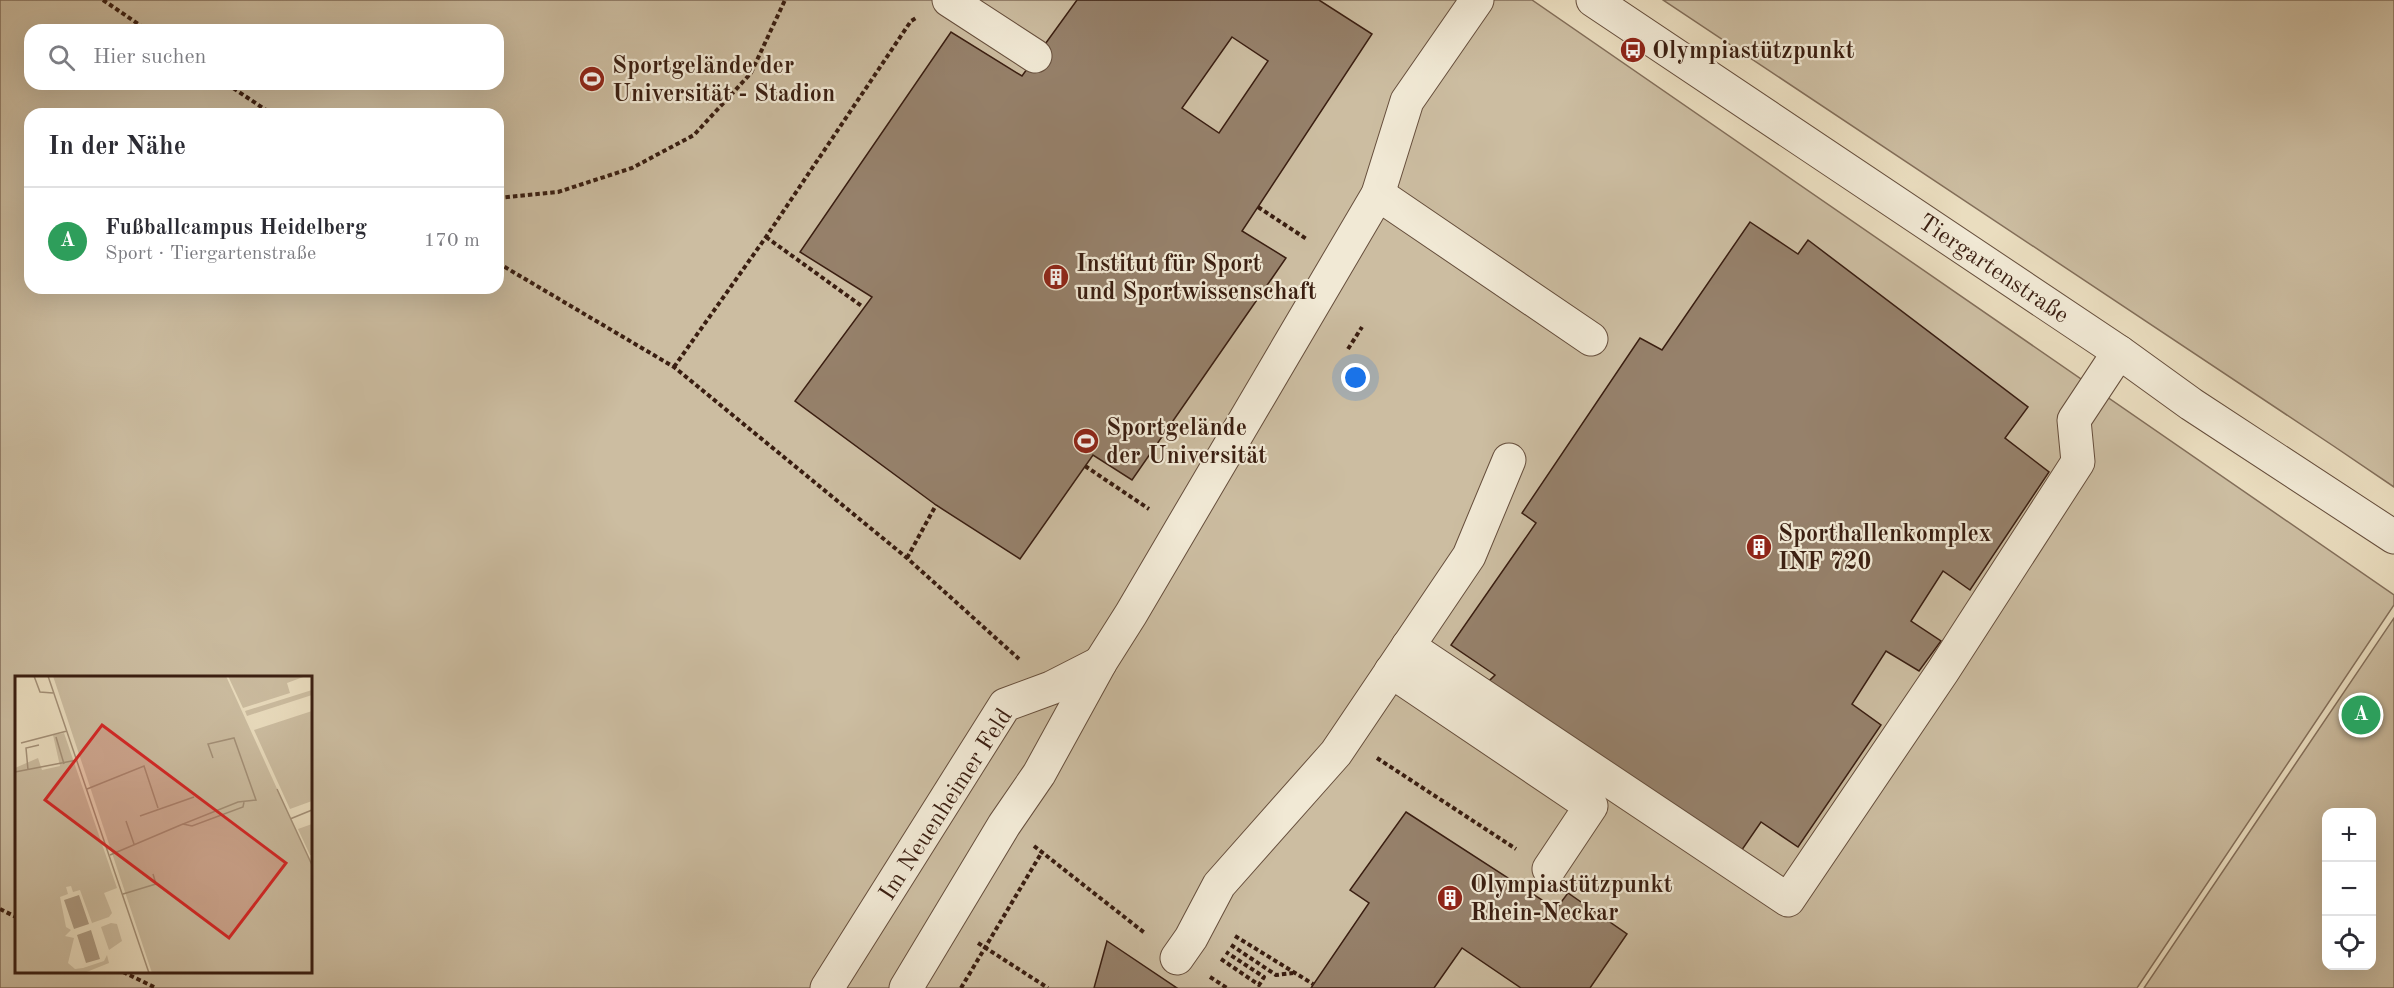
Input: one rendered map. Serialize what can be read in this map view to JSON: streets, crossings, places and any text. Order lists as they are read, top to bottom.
{
  "streets": {
    "street": ["Tiergartenstraße", "Im Neuenheimer Feld"]
  },
  "places": {
    "bus stop": ["Olympiastützpunkt"],
    "sports": ["Sportgelände der Universität - Stadion", "Sportgelände der Universität"],
    "building": ["Institut für Sport und Sportwissenschaft", "Sporthallenkomplex INF 720", "Olympiastützpunkt Rhein-Neckar"]
  },
  "page": {
    "search": "Hier suchen",
    "heading": "In der Nähe",
    "list": [
      {
        "mark": "A",
        "name": "Fußballcampus Heidelberg",
        "note": "Sport · Tiergartenstraße",
        "value": "170 m"
      }
    ],
    "pins": "A",
    "map_buttons": ["+", "−"]
  }
}
